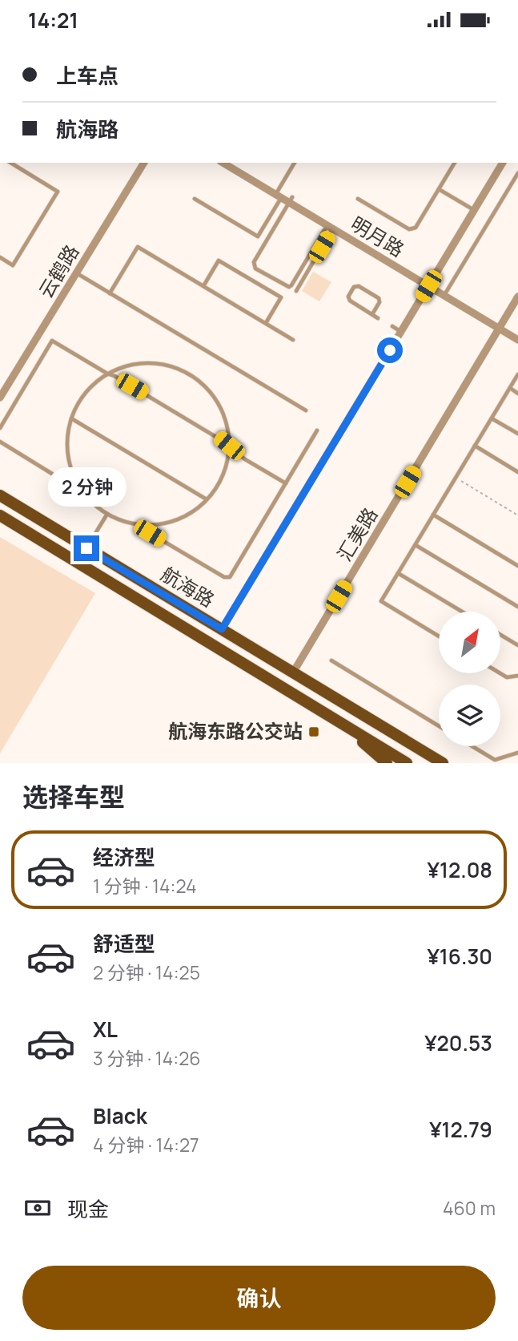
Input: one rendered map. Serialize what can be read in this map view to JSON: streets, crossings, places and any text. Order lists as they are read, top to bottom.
{
  "streets": {
    "main road": ["航海路"],
    "street": ["明月路", "云鹤路", "汇美路"]
  },
  "crossings": [
    ["明月路", "汇美路"],
    ["汇美路", "航海路"]
  ],
  "places": {
    "transit": ["航海东路公交站"]
  },
  "north": "top right",
  "page": {
    "status": "14:21",
    "banner": ["上车点", "航海路"],
    "bubble": "2 分钟",
    "heading": "选择车型",
    "list": [
      {
        "name": "经济型",
        "note": "1 分钟 · 14:24",
        "value": "¥12.08"
      },
      {
        "name": "舒适型",
        "note": "2 分钟 · 14:25",
        "value": "¥16.30"
      },
      {
        "name": "XL",
        "note": "3 分钟 · 14:26",
        "value": "¥20.53"
      },
      {
        "name": "Black",
        "note": "4 分钟 · 14:27",
        "value": "¥12.79"
      }
    ],
    "pay": ["现金", "460 m"],
    "buttons": "确认"
  }
}
